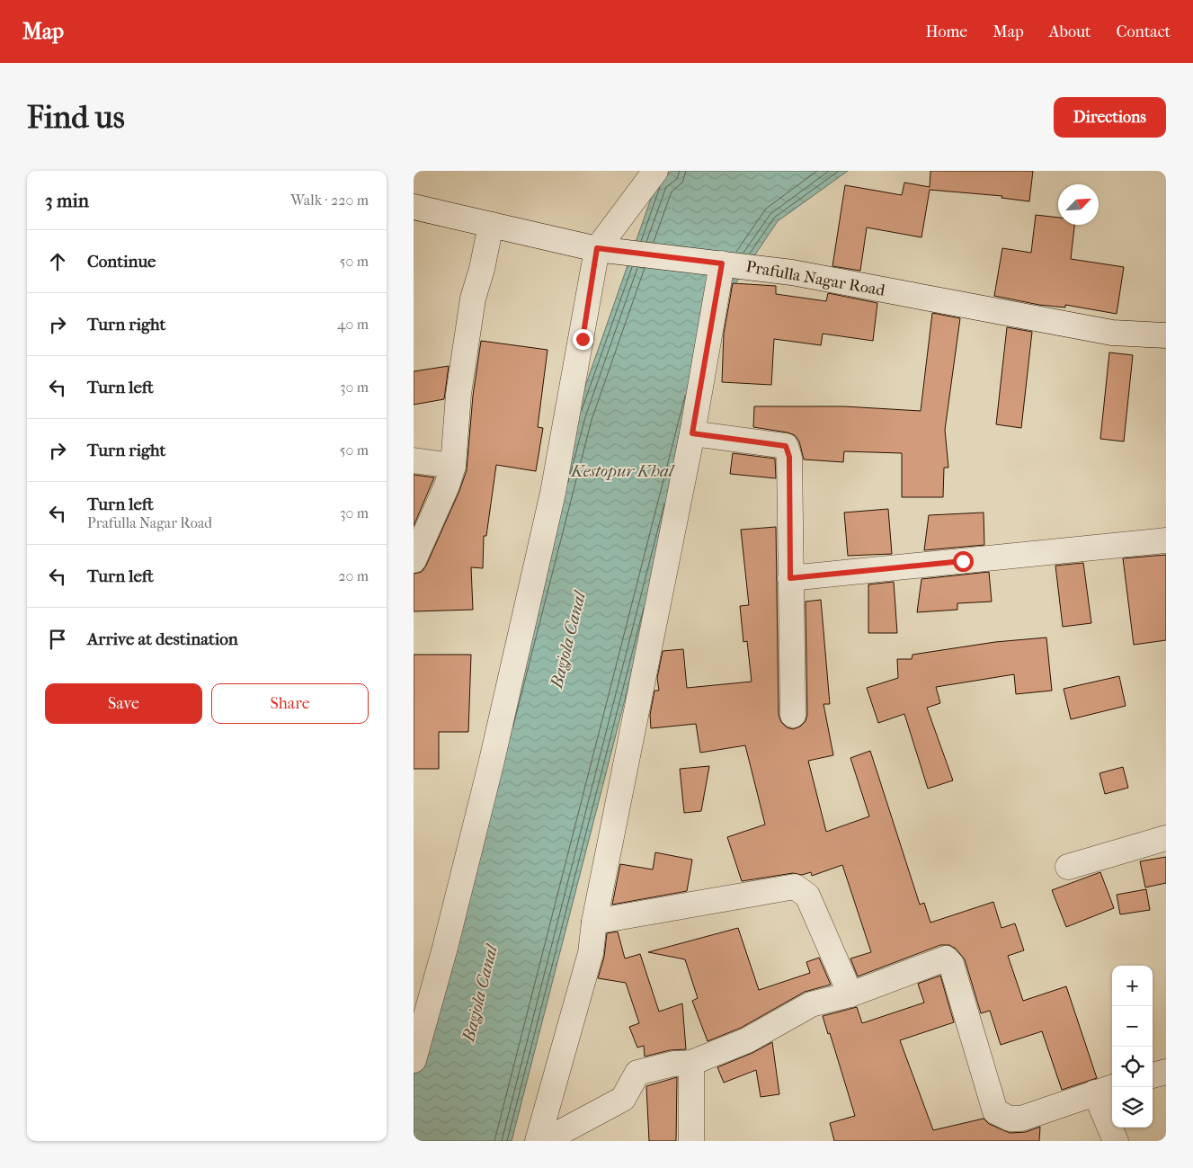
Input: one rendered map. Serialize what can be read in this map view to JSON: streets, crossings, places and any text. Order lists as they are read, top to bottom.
{
  "streets": {
    "street": ["Prafulla Nagar Road"]
  },
  "water": ["Kestopur Khal", "Bagjola Canal"],
  "north": "top right",
  "page": {
    "header": "Map",
    "nav": [
      "Home",
      "Map",
      "About",
      "Contact"
    ],
    "buttons": [
      "Directions",
      ["Save", "Share"]
    ],
    "title": "Find us",
    "heading": ["3 min", "Walk · 220 m"],
    "list": [
      ["Continue", "50 m"],
      ["Turn right", "40 m"],
      ["Turn left", "30 m"],
      ["Turn right", "50 m"],
      ["Turn left", "Prafulla Nagar Road", "30 m"],
      ["Turn left", "20 m"],
      "Arrive at destination"
    ],
    "map_buttons": ["+", "−"]
  }
}
